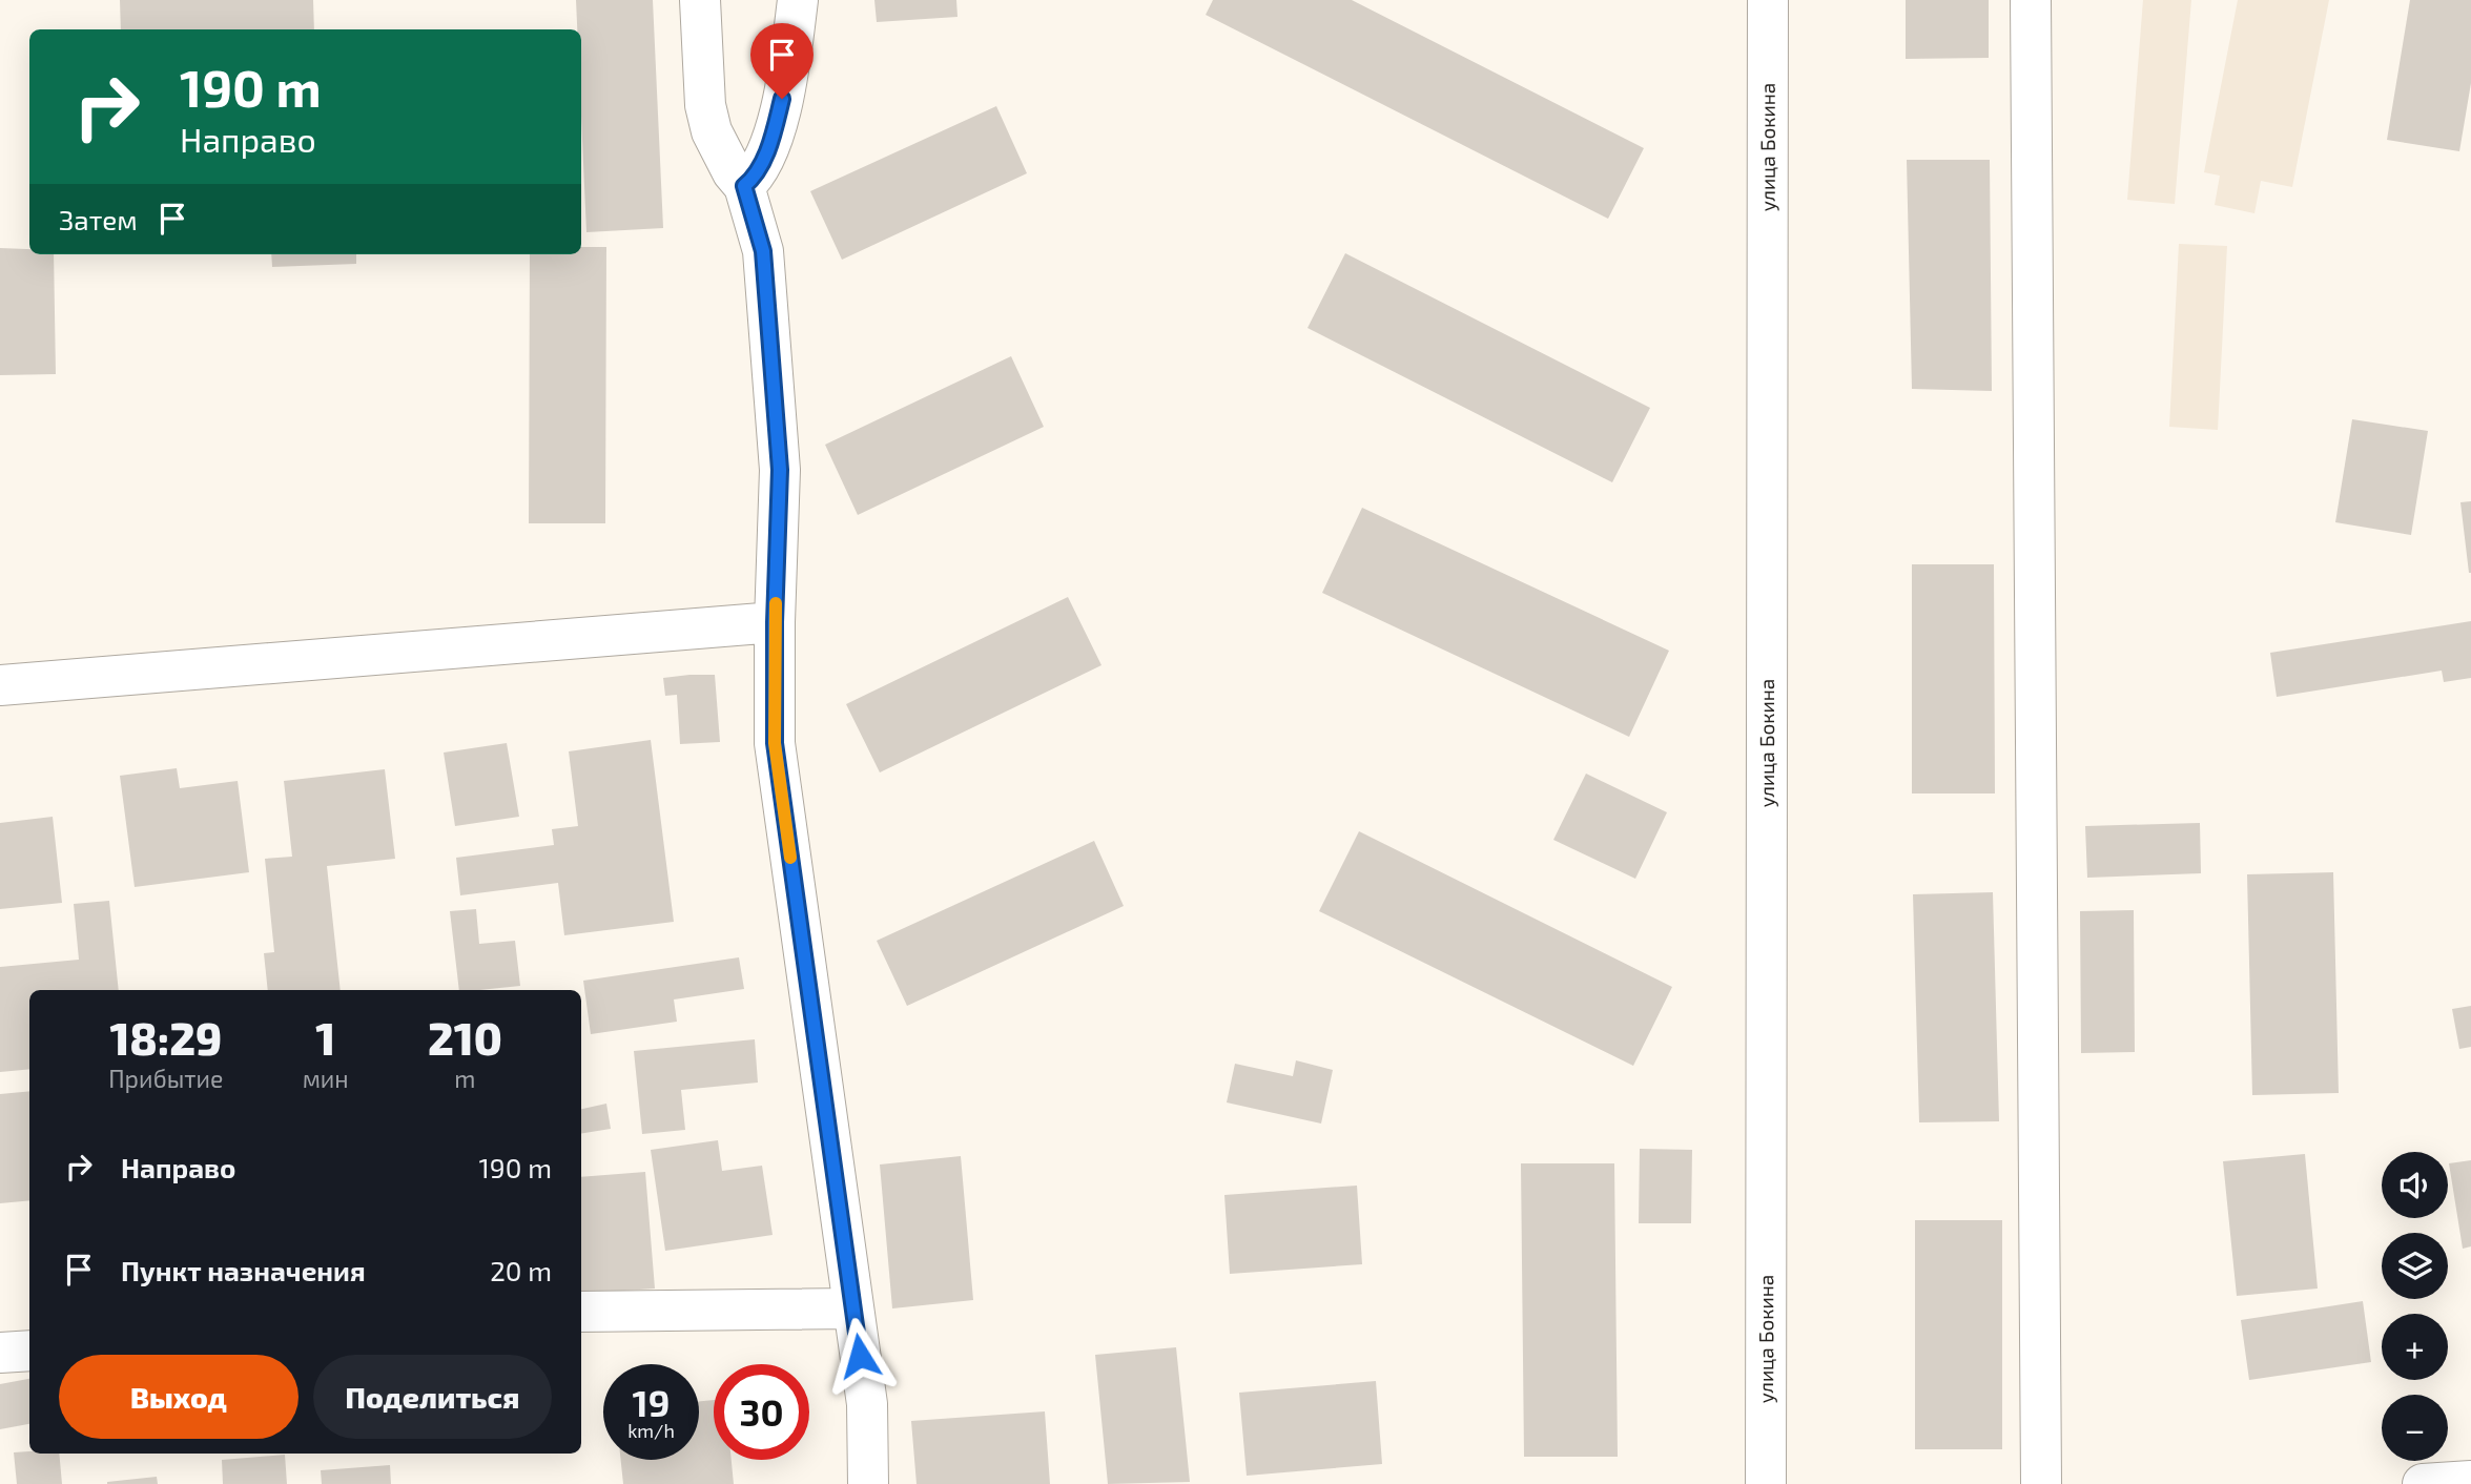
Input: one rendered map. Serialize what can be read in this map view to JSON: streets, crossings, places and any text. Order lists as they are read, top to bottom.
{
  "streets": {
    "street": ["улица Бокина"]
  },
  "page": {
    "turn": ["190 m", "Направо"],
    "then": "Затем",
    "eta": [
      "18:29",
      "Прибытие",
      "1",
      "мин",
      "210",
      "m"
    ],
    "list": [
      {
        "name": "Направо",
        "value": "190 m"
      },
      {
        "name": "Пункт назначения",
        "value": "20 m"
      }
    ],
    "map_buttons": ["+", "−"],
    "buttons": ["Выход", "Поделиться"],
    "speed": "19 km/h",
    "limit": "30"
  }
}
